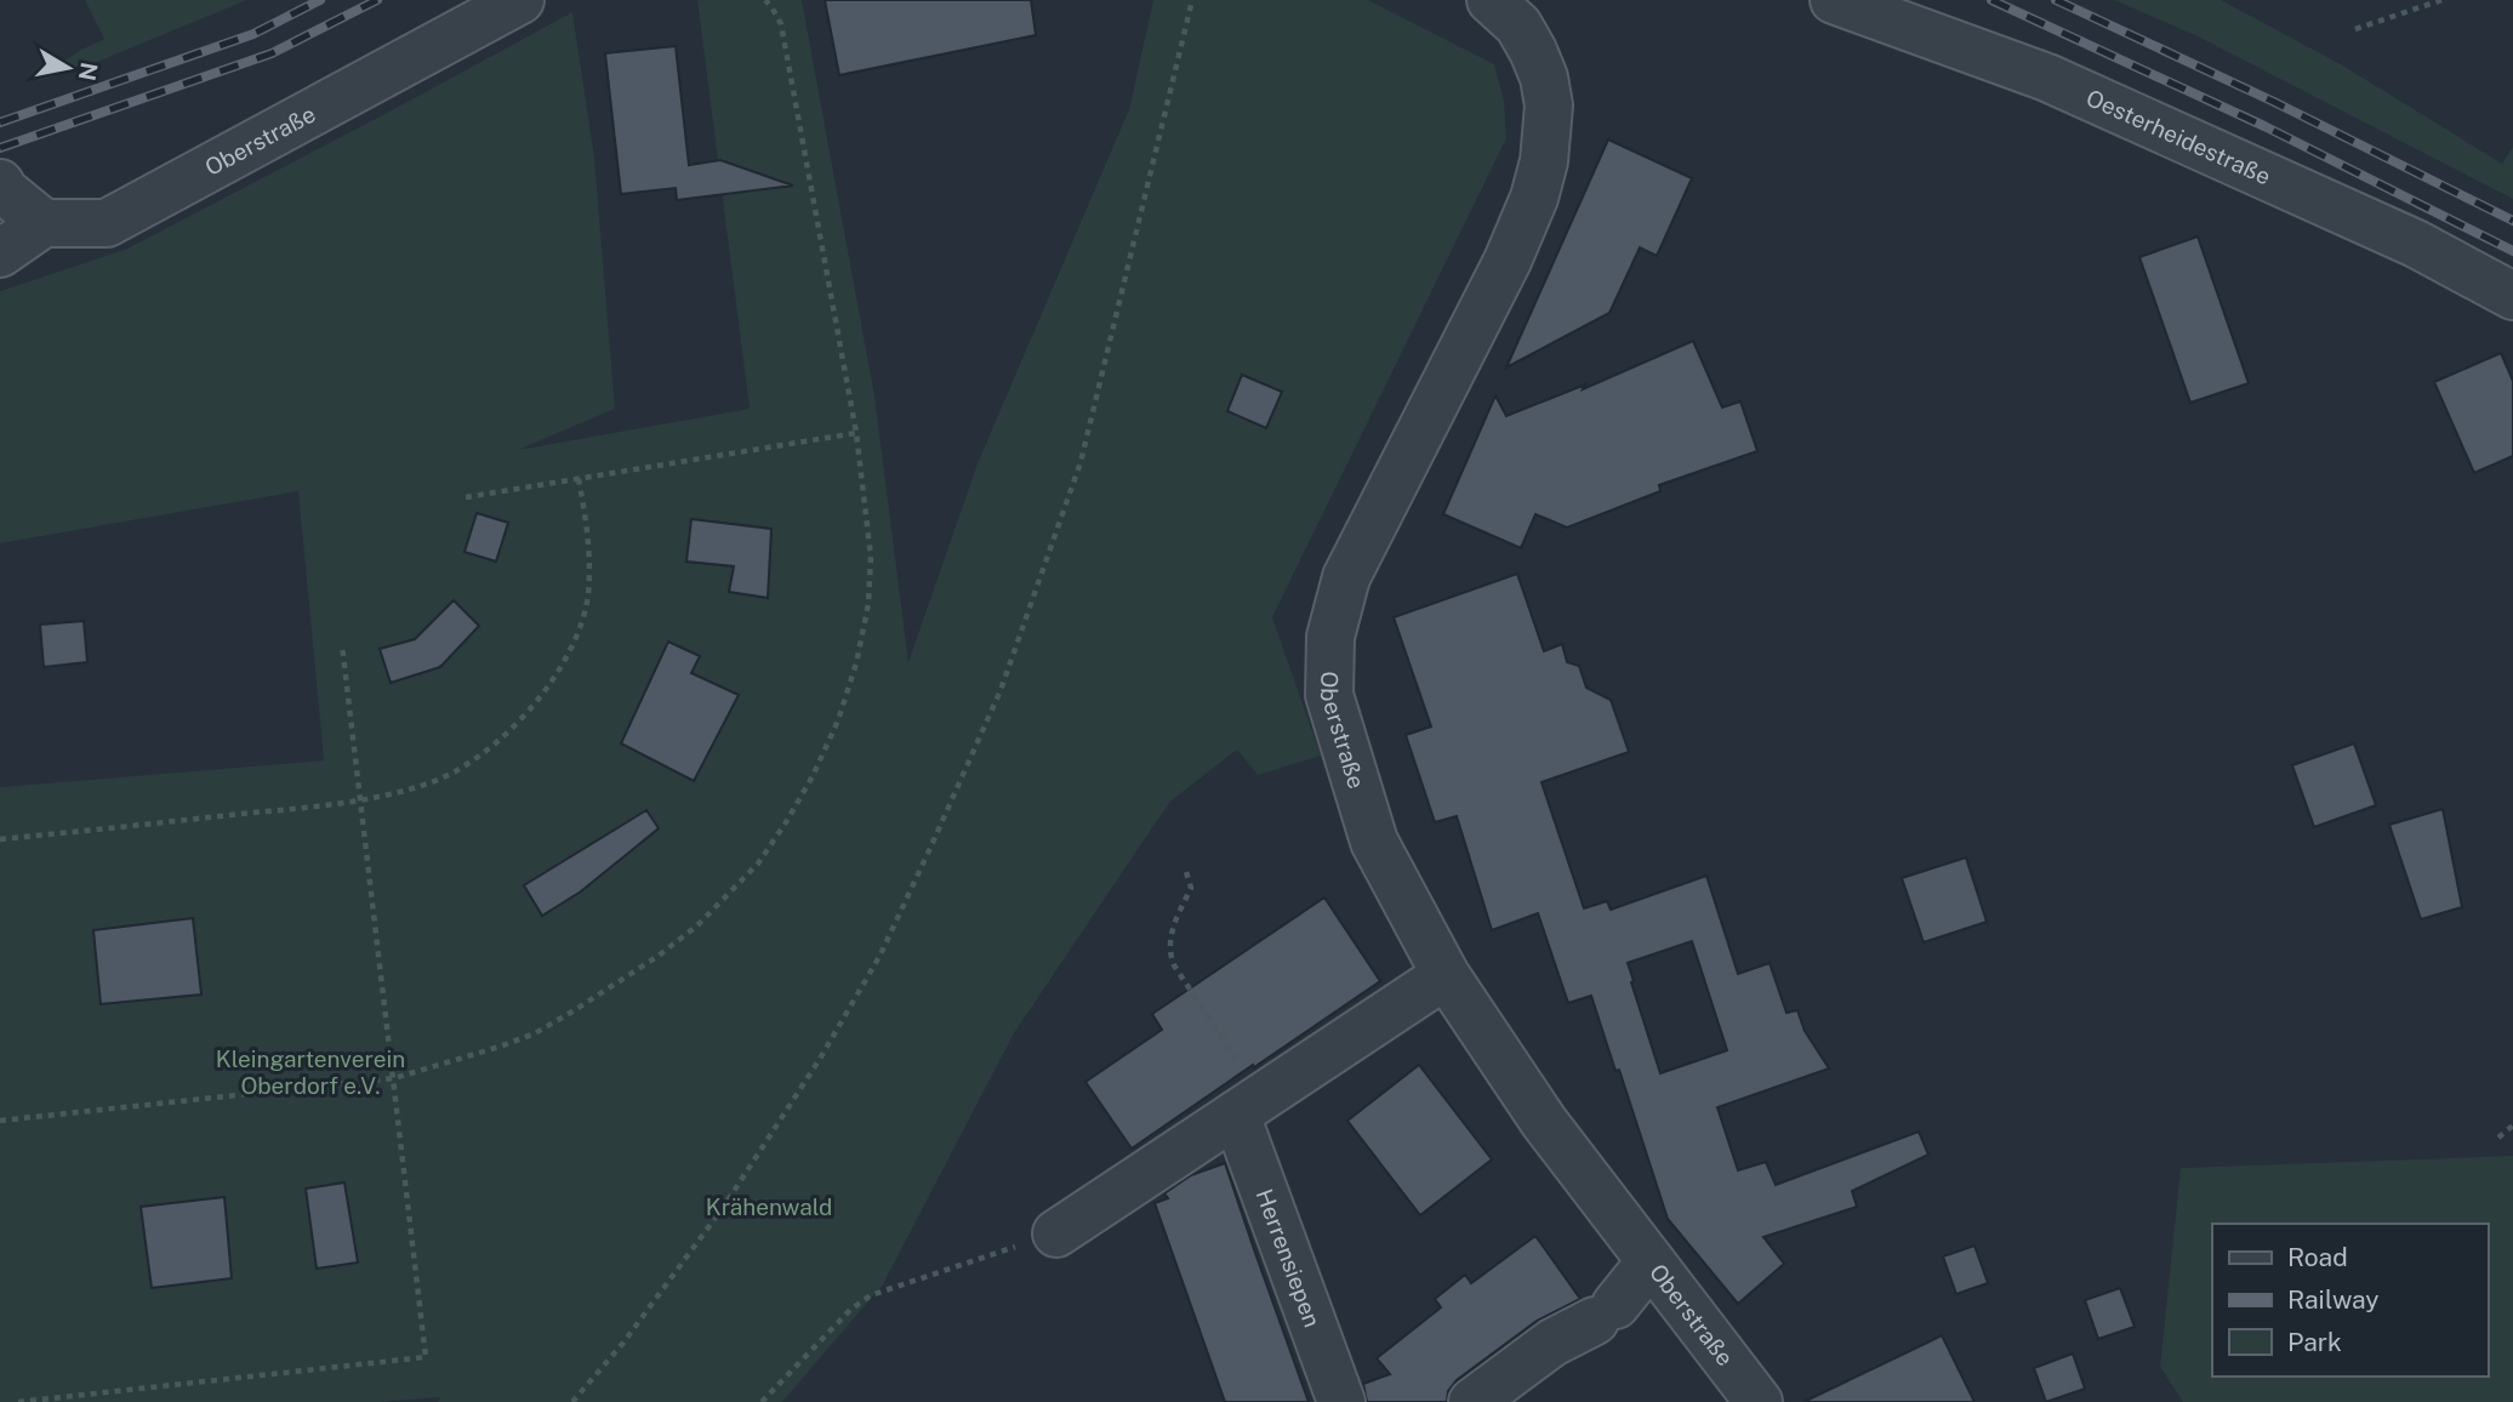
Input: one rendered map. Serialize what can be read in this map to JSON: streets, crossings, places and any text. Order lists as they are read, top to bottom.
{
  "streets": {
    "street": ["Oesterheidestraße", "Oberstraße", "Herrensiepen"]
  },
  "parks": ["Kleingartenverein Oberdorf e.V.", "Krähenwald"],
  "legend": ["Road", "Railway", "Park"],
  "north": "right"
}
